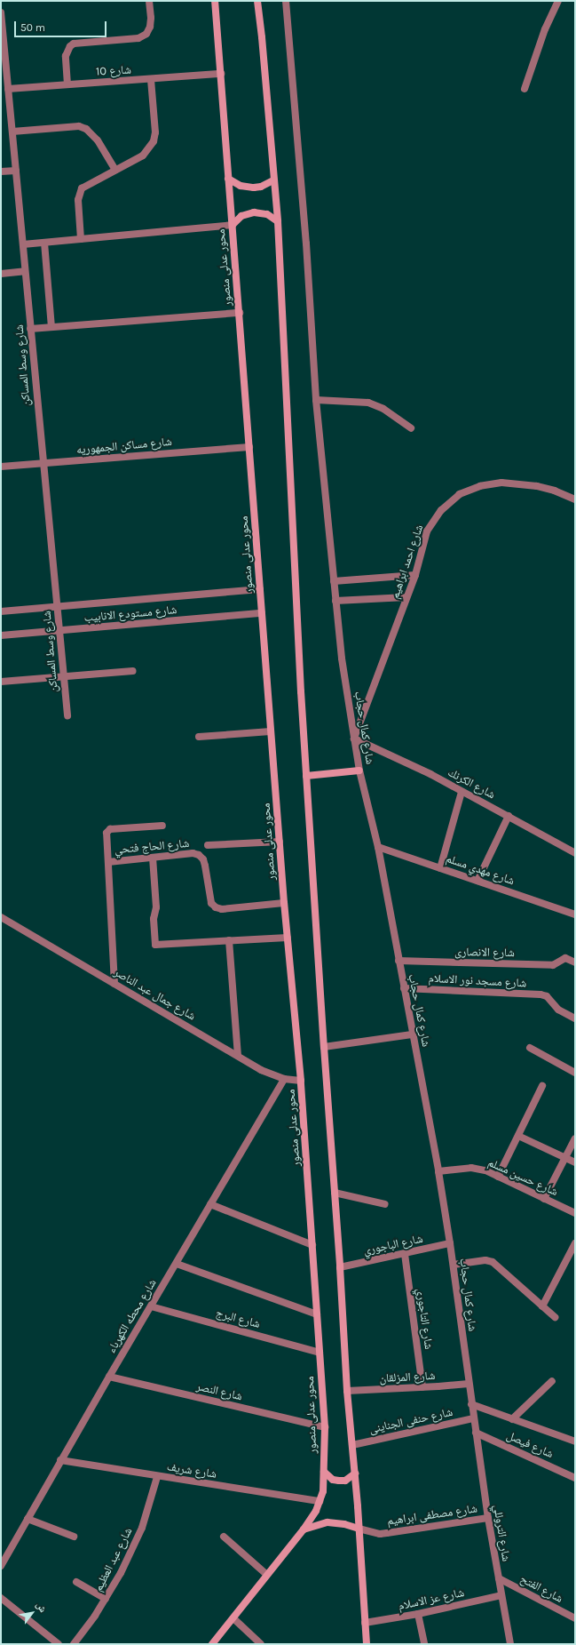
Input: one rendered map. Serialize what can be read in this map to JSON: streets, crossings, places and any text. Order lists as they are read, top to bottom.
{
  "streets": {
    "main road": ["محور عدلى منصور"],
    "street": [
      "شارع 10",
      "شارع وسط المساكن",
      "شارع مساكن الجمهوريه",
      "شارع احمد ابراهيم",
      "شارع مستودع الانابيب",
      "شارع كمال حجاب",
      "شارع الكرنك",
      "شارع الحاج فتحي",
      "شارع مهدي مسلم",
      "شارع الانصارى",
      "شارع مسجد نور الاسلام",
      "شارع جمال عبد الناصر",
      "شارع حسين مسلم",
      "شارع الباجوري",
      "شارع محطه الكهرباء",
      "شارع البرج",
      "شارع التاجوري",
      "شارع المزلقان",
      "شارع النصر",
      "شارع حنفى الجناينى",
      "شارع فيصل",
      "شارع شريف",
      "شارع مصطفى ابراهيم",
      "شارع التروللي",
      "شارع عبد العظيم",
      "شارع الفتح",
      "شارع عز الاسلام"
    ]
  },
  "crossings": [
    ["شارع 10", "محور عدلى منصور"],
    ["شارع 10", "شارع وسط المساكن"],
    ["محور عدلى منصور", "شارع مساكن الجمهوريه"],
    ["محور عدلى منصور", "شارع مستودع الانابيب"],
    ["محور عدلى منصور", "شارع الحاج فتحي"],
    ["محور عدلى منصور", "شارع جمال عبد الناصر"],
    ["محور عدلى منصور", "شارع البرج"],
    ["محور عدلى منصور", "شارع النصر"],
    ["محور عدلى منصور", "شارع شريف"],
    ["شارع وسط المساكن", "شارع مساكن الجمهوريه"],
    ["شارع وسط المساكن", "شارع مستودع الانابيب"],
    ["شارع احمد ابراهيم", "شارع كمال حجاب"],
    ["شارع احمد ابراهيم", "شارع الكرنك"],
    ["شارع كمال حجاب", "شارع الكرنك"],
    ["شارع كمال حجاب", "شارع مهدي مسلم"],
    ["شارع كمال حجاب", "شارع الانصارى"],
    ["شارع كمال حجاب", "شارع مسجد نور الاسلام"],
    ["شارع كمال حجاب", "شارع حسين مسلم"],
    ["شارع كمال حجاب", "شارع الباجوري"],
    ["شارع كمال حجاب", "شارع المزلقان"],
    ["شارع كمال حجاب", "شارع حنفى الجناينى"],
    ["شارع كمال حجاب", "شارع التروللي"],
    ["شارع جمال عبد الناصر", "شارع محطه الكهرباء"],
    ["شارع الباجوري", "شارع التاجوري"],
    ["شارع محطه الكهرباء", "شارع البرج"],
    ["شارع محطه الكهرباء", "شارع النصر"],
    ["شارع محطه الكهرباء", "شارع شريف"],
    ["شارع التاجوري", "شارع المزلقان"],
    ["شارع حنفى الجناينى", "شارع التروللي"],
    ["شارع فيصل", "شارع التروللي"],
    ["شارع شريف", "شارع عبد العظيم"],
    ["شارع مصطفى ابراهيم", "شارع التروللي"],
    ["شارع التروللي", "شارع الفتح"],
    ["شارع التروللي", "شارع عز الاسلام"]
  ],
  "scale_bar": "50 m",
  "north": "top right"
}
